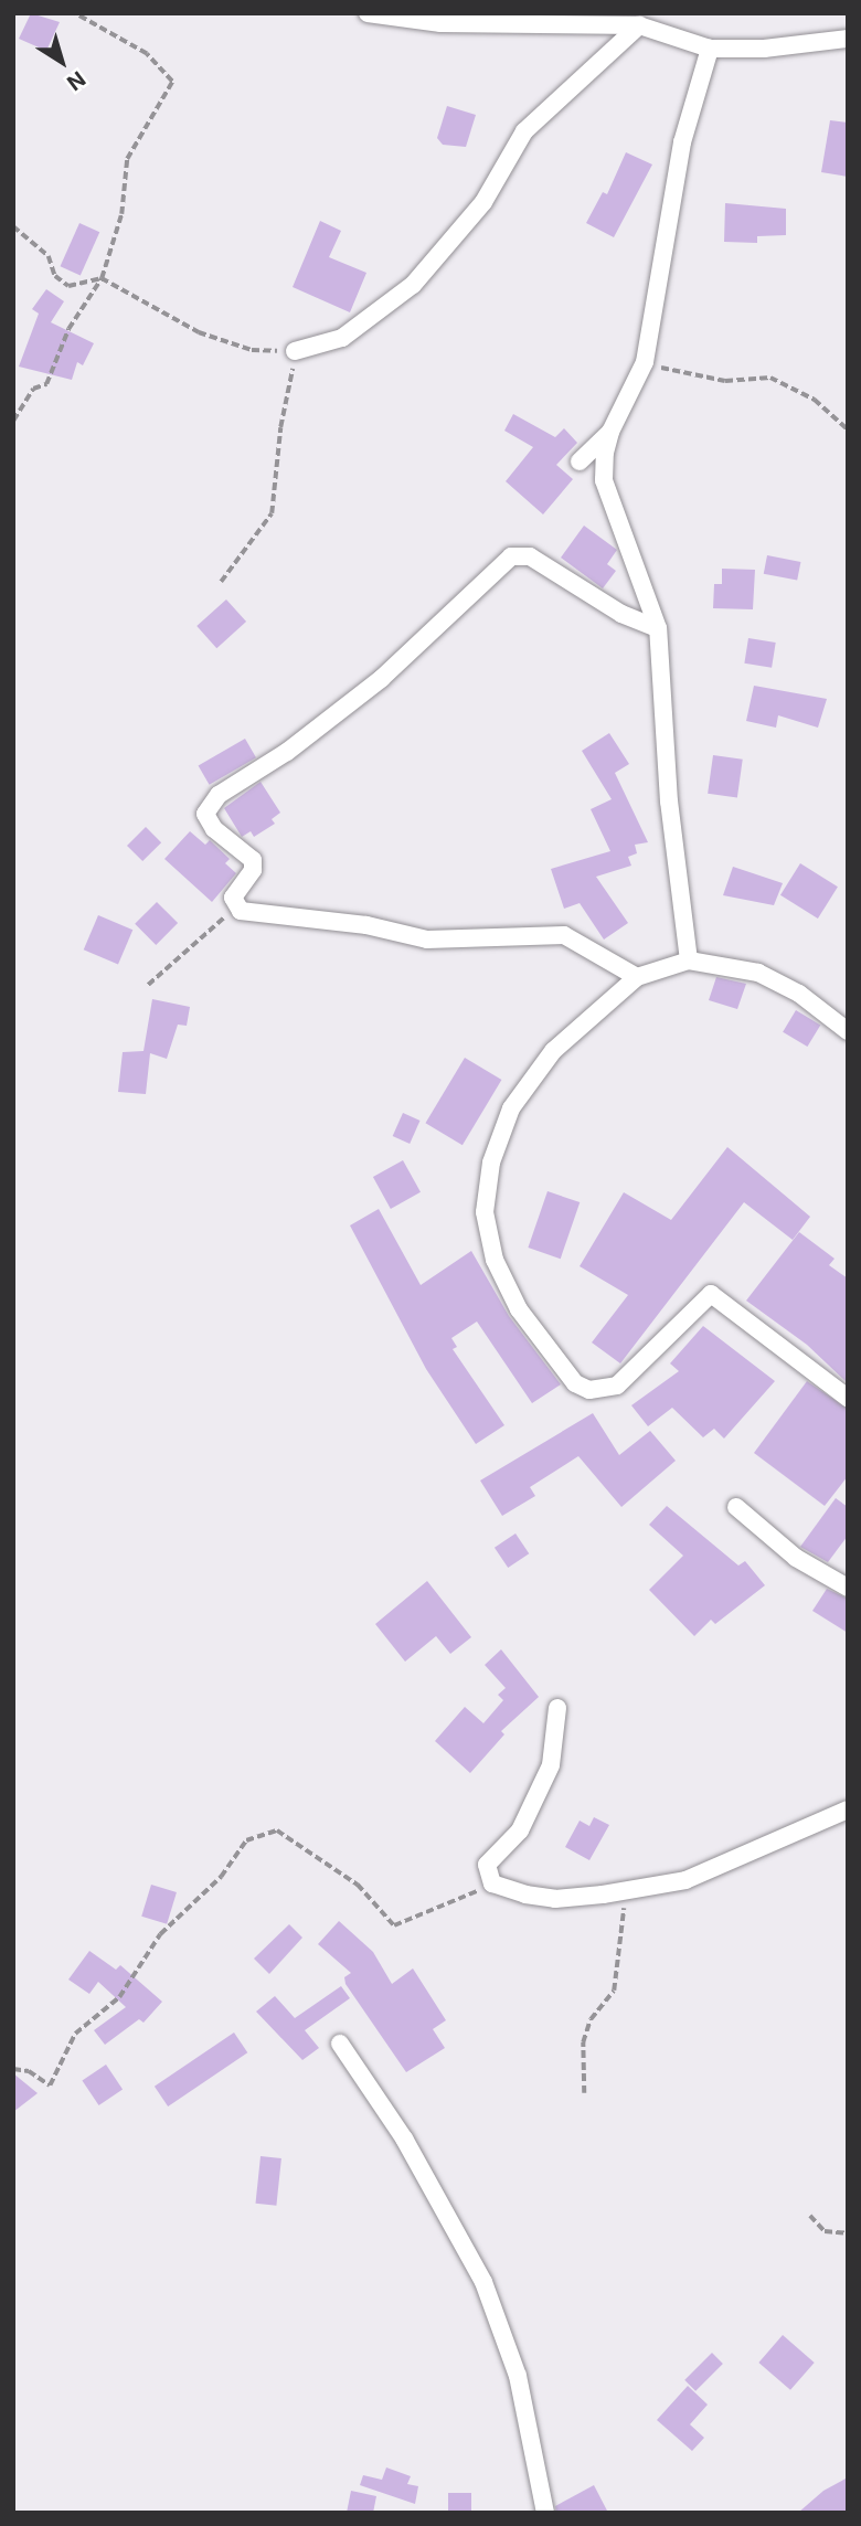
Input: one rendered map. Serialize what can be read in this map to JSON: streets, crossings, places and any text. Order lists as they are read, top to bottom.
{
  "north": "bottom right"
}
